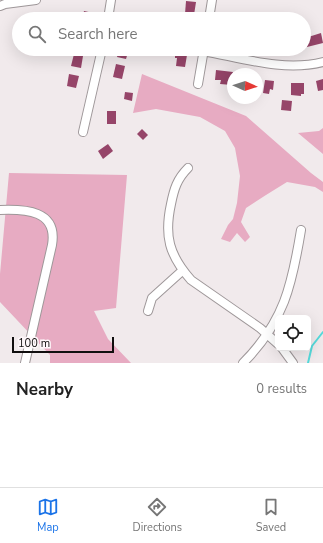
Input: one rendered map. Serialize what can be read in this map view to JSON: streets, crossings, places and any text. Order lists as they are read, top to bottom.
{
  "scale_bar": "100 m",
  "north": "right",
  "page": {
    "search": "Search here",
    "scale": "100 m",
    "heading": ["Nearby", "0 results"],
    "nav": ["Map", "Directions", "Saved"]
  }
}
